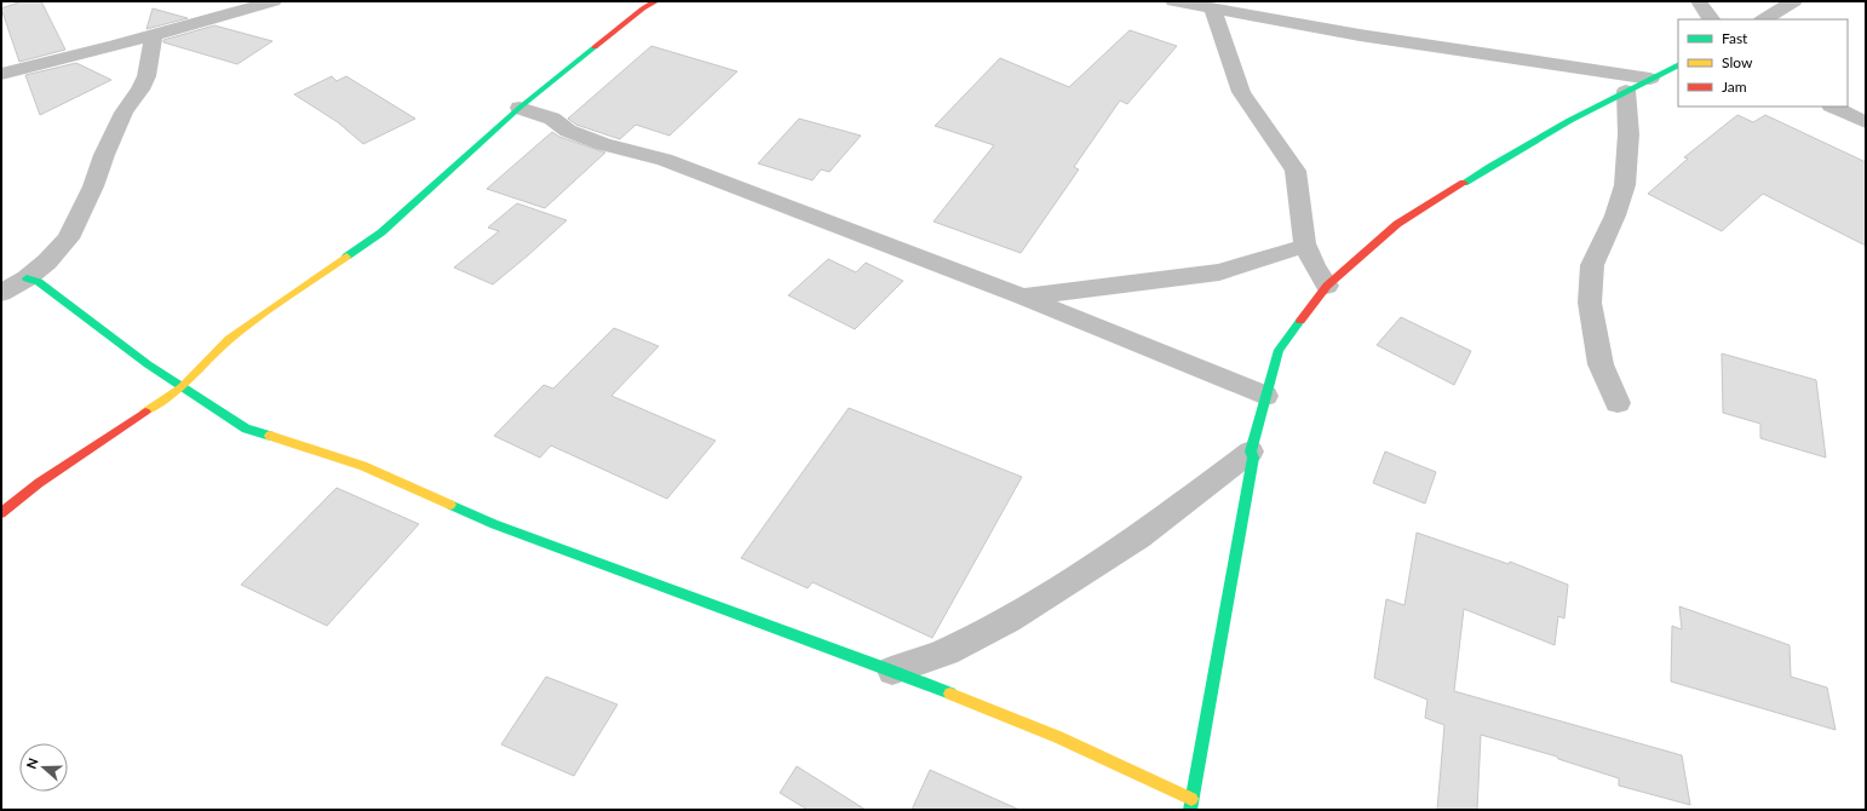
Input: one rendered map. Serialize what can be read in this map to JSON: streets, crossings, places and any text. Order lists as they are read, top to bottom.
{
  "legend": ["Fast", "Slow", "Jam"],
  "north": "left"
}
